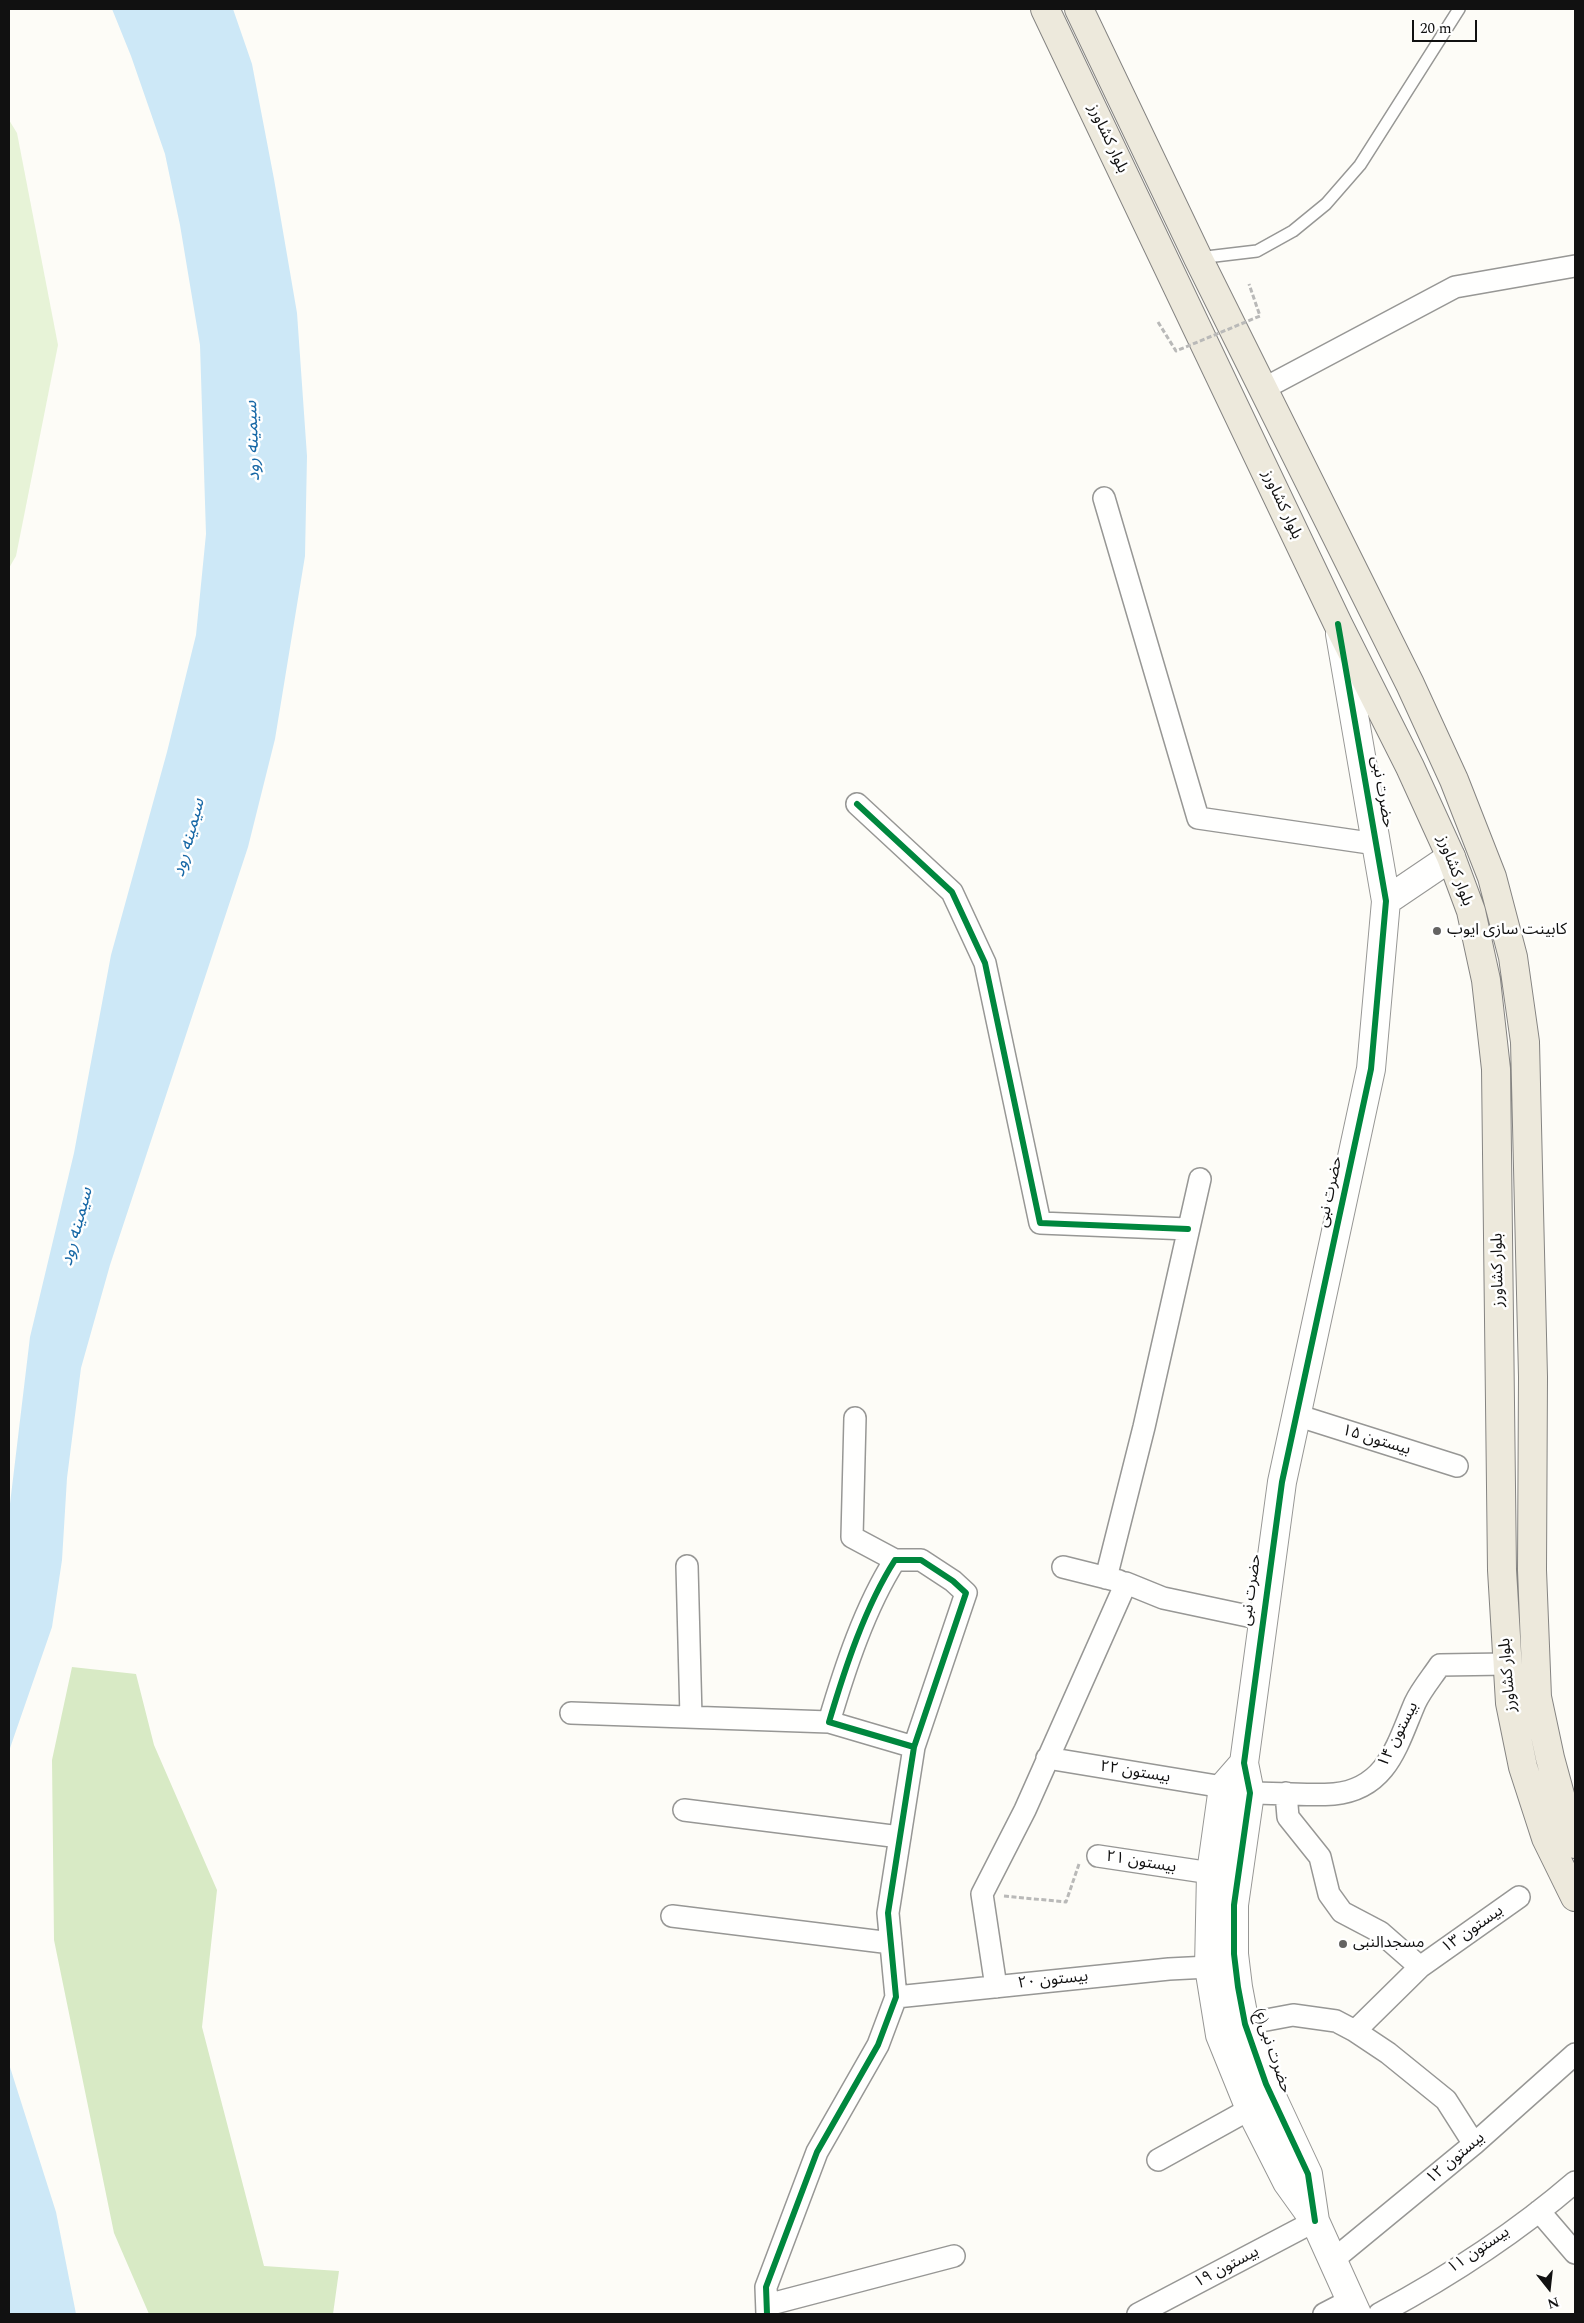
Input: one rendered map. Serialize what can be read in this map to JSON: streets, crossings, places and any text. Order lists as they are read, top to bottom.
{
  "streets": {
    "main road": ["بلوار کشاورز"],
    "street": [
      "حضرت نبی",
      "بیستون ۱۵",
      "بیستون ۱۴",
      "بیستون ۲۲",
      "بیستون ۲۱",
      "بیستون ۱۳",
      "بیستون ۲۰",
      "حضرت نبی(ع)",
      "بیستون ۱۲",
      "بیستون ۱۱",
      "بیستون ۱۹"
    ]
  },
  "crossings": [
    ["بلوار کشاورز", "حضرت نبی"],
    ["بلوار کشاورز", "بیستون ۱۴"],
    ["حضرت نبی", "بیستون ۱۵"],
    ["حضرت نبی", "حضرت نبی(ع)"],
    ["بیستون ۱۴", "حضرت نبی(ع)"],
    ["بیستون ۲۲", "حضرت نبی(ع)"],
    ["بیستون ۲۱", "حضرت نبی(ع)"],
    ["بیستون ۲۰", "حضرت نبی(ع)"],
    ["حضرت نبی(ع)", "بیستون ۱۲"],
    ["حضرت نبی(ع)", "بیستون ۱۹"]
  ],
  "water": ["سیمینه رود"],
  "places": ["کابینت سازی ایوب", "مسجدالنبی"],
  "scale_bar": "20 m",
  "north": "bottom"
}
